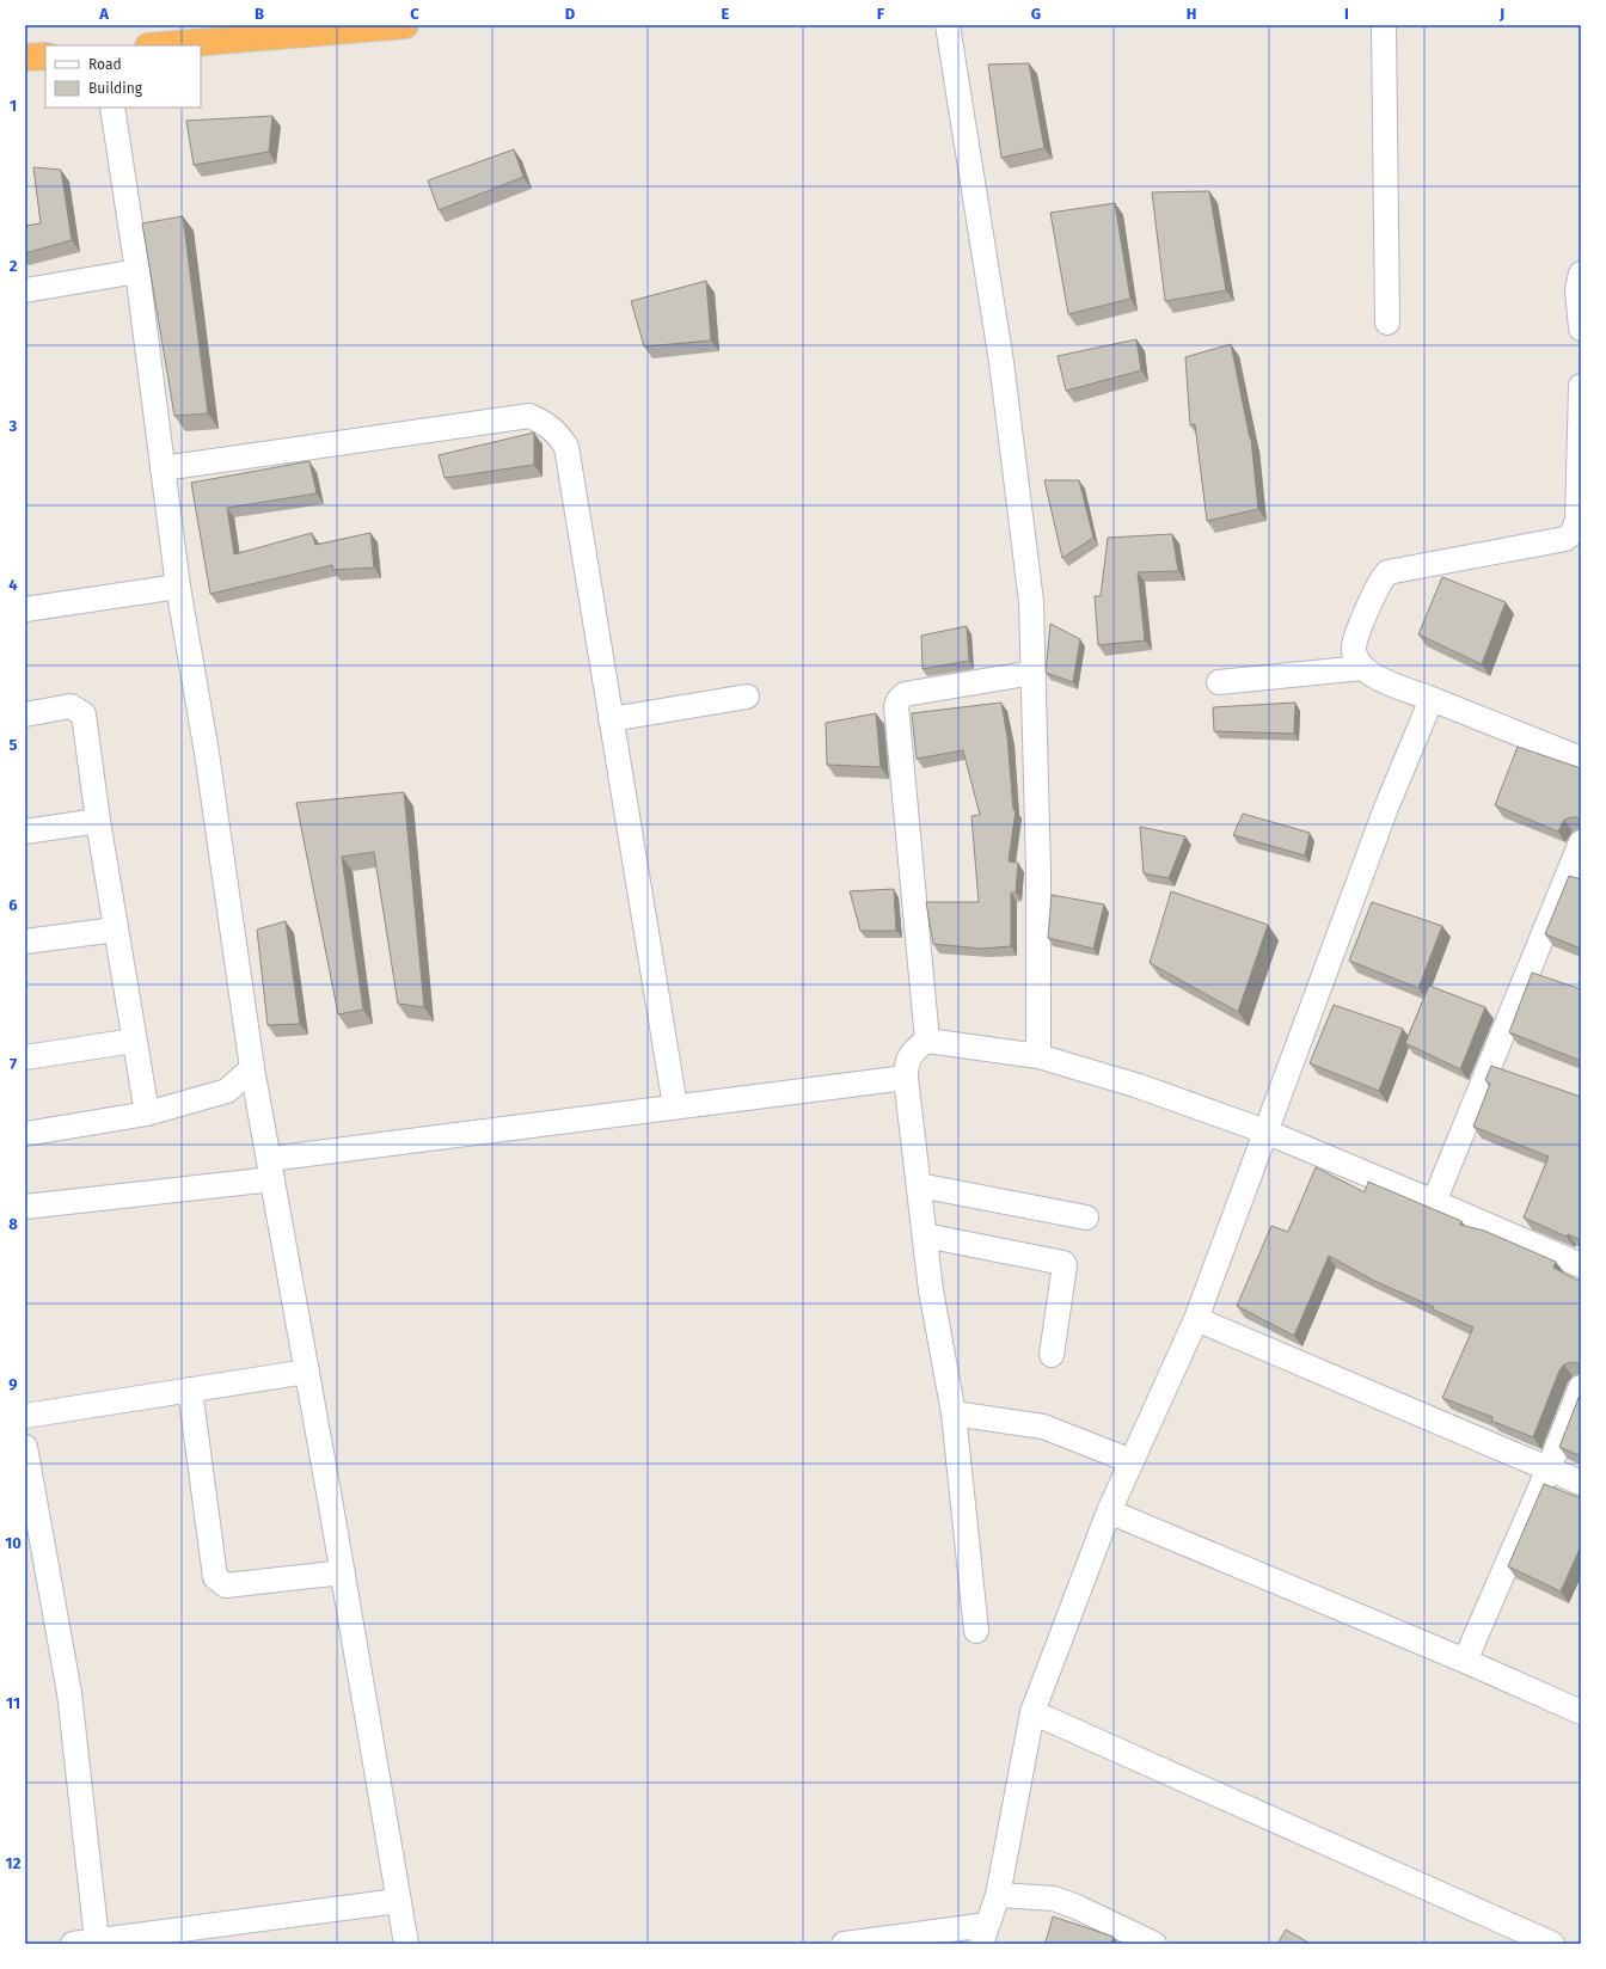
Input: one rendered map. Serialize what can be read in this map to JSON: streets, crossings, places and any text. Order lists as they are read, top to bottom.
{
  "legend": ["Road", "Building"],
  "grid": {
    "columns": [
      "A",
      "B",
      "C",
      "D",
      "E",
      "F",
      "G",
      "H",
      "I",
      "J"
    ],
    "rows": [
      "1",
      "2",
      "3",
      "4",
      "5",
      "6",
      "7",
      "8",
      "9",
      "10",
      "11",
      "12"
    ]
  }
}
